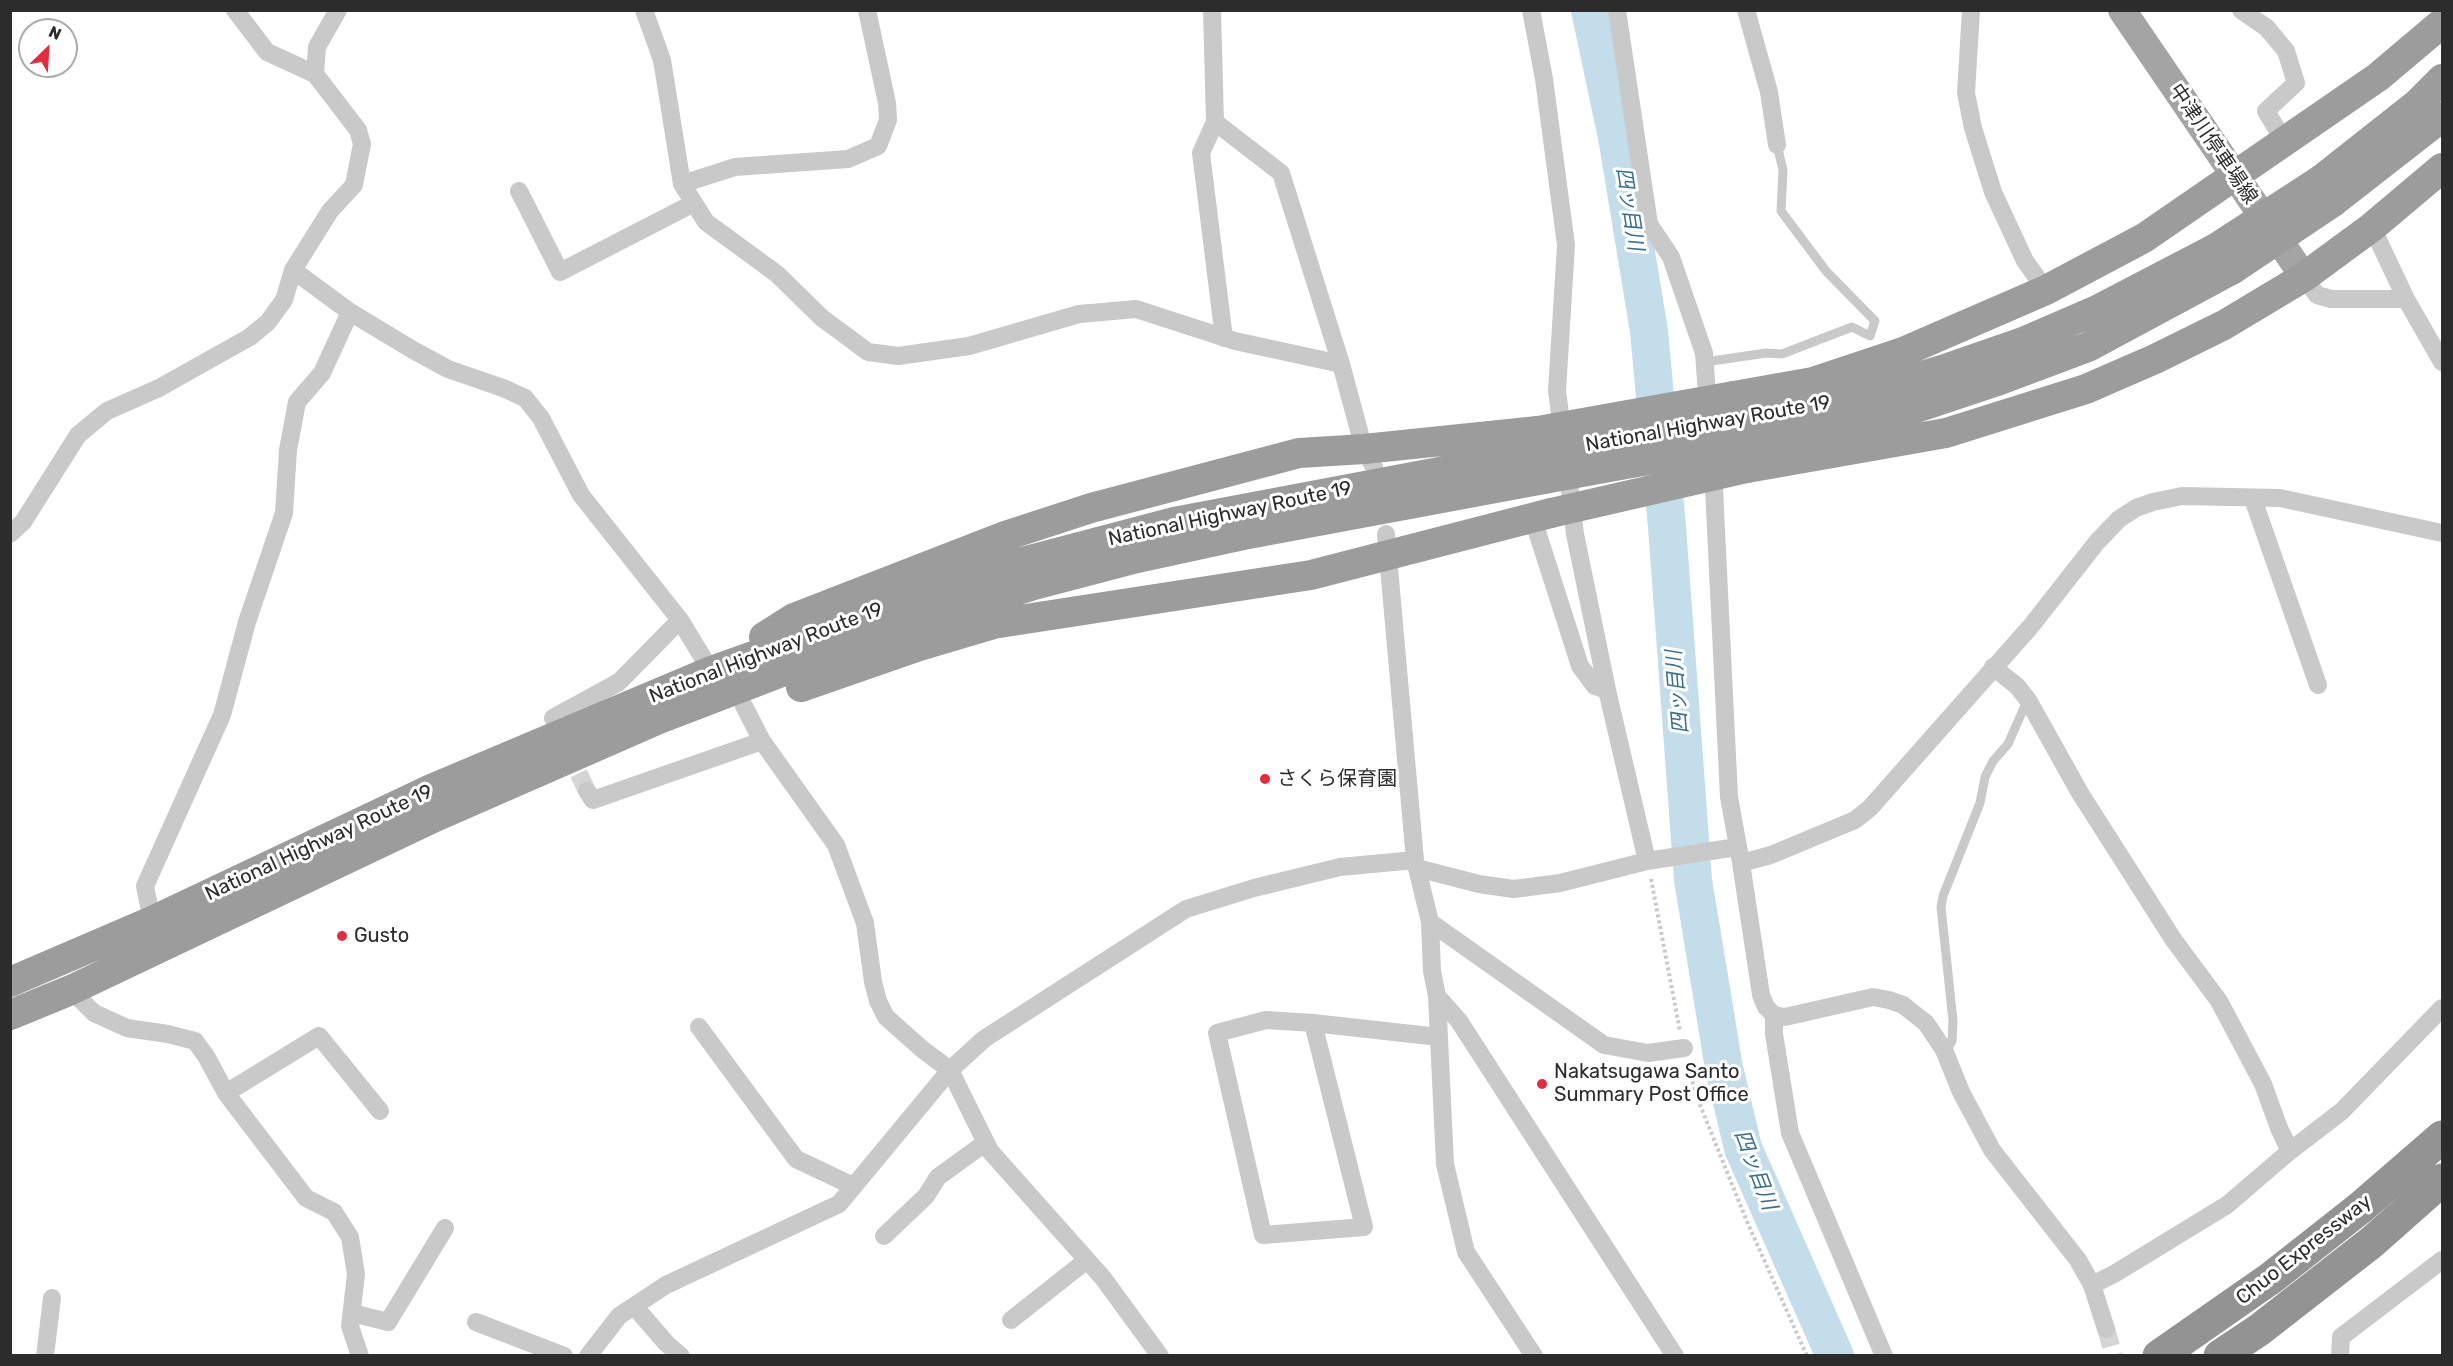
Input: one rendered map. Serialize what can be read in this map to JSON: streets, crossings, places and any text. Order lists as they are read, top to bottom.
{
  "streets": {
    "highway": ["National Highway Route 19", "Chuo Expressway"],
    "main road": ["中津川停車場線"]
  },
  "water": ["四ッ目川"],
  "places": ["さくら保育園", "Gusto", "Nakatsugawa Santo Summary Post Office"],
  "north": "top right"
}
